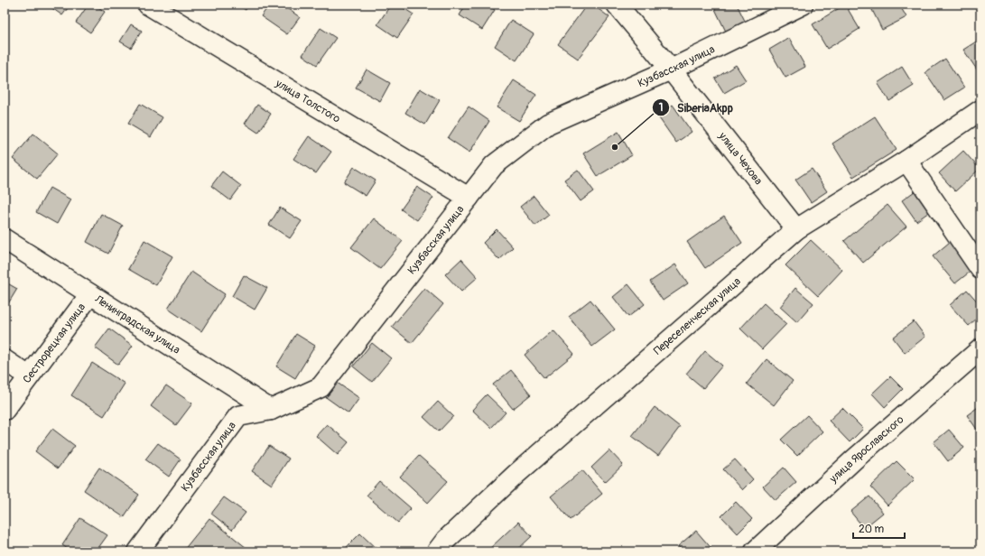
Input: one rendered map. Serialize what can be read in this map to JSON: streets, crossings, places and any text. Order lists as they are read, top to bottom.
{
  "streets": {
    "street": [
      "Кузбасская улица",
      "улица Толстого",
      "улица Чехова",
      "Переселенческая улица",
      "Ленинградская улица",
      "Сестрорецкая улица",
      "улица Ярославского"
    ]
  },
  "crossings": [
    ["Кузбасская улица", "улица Толстого"],
    ["Кузбасская улица", "улица Чехова"],
    ["Кузбасская улица", "Ленинградская улица"],
    ["улица Чехова", "Переселенческая улица"],
    ["Ленинградская улица", "Сестрорецкая улица"]
  ],
  "places": ["SiberiaAkpp"],
  "scale_bar": "20 m"
}
